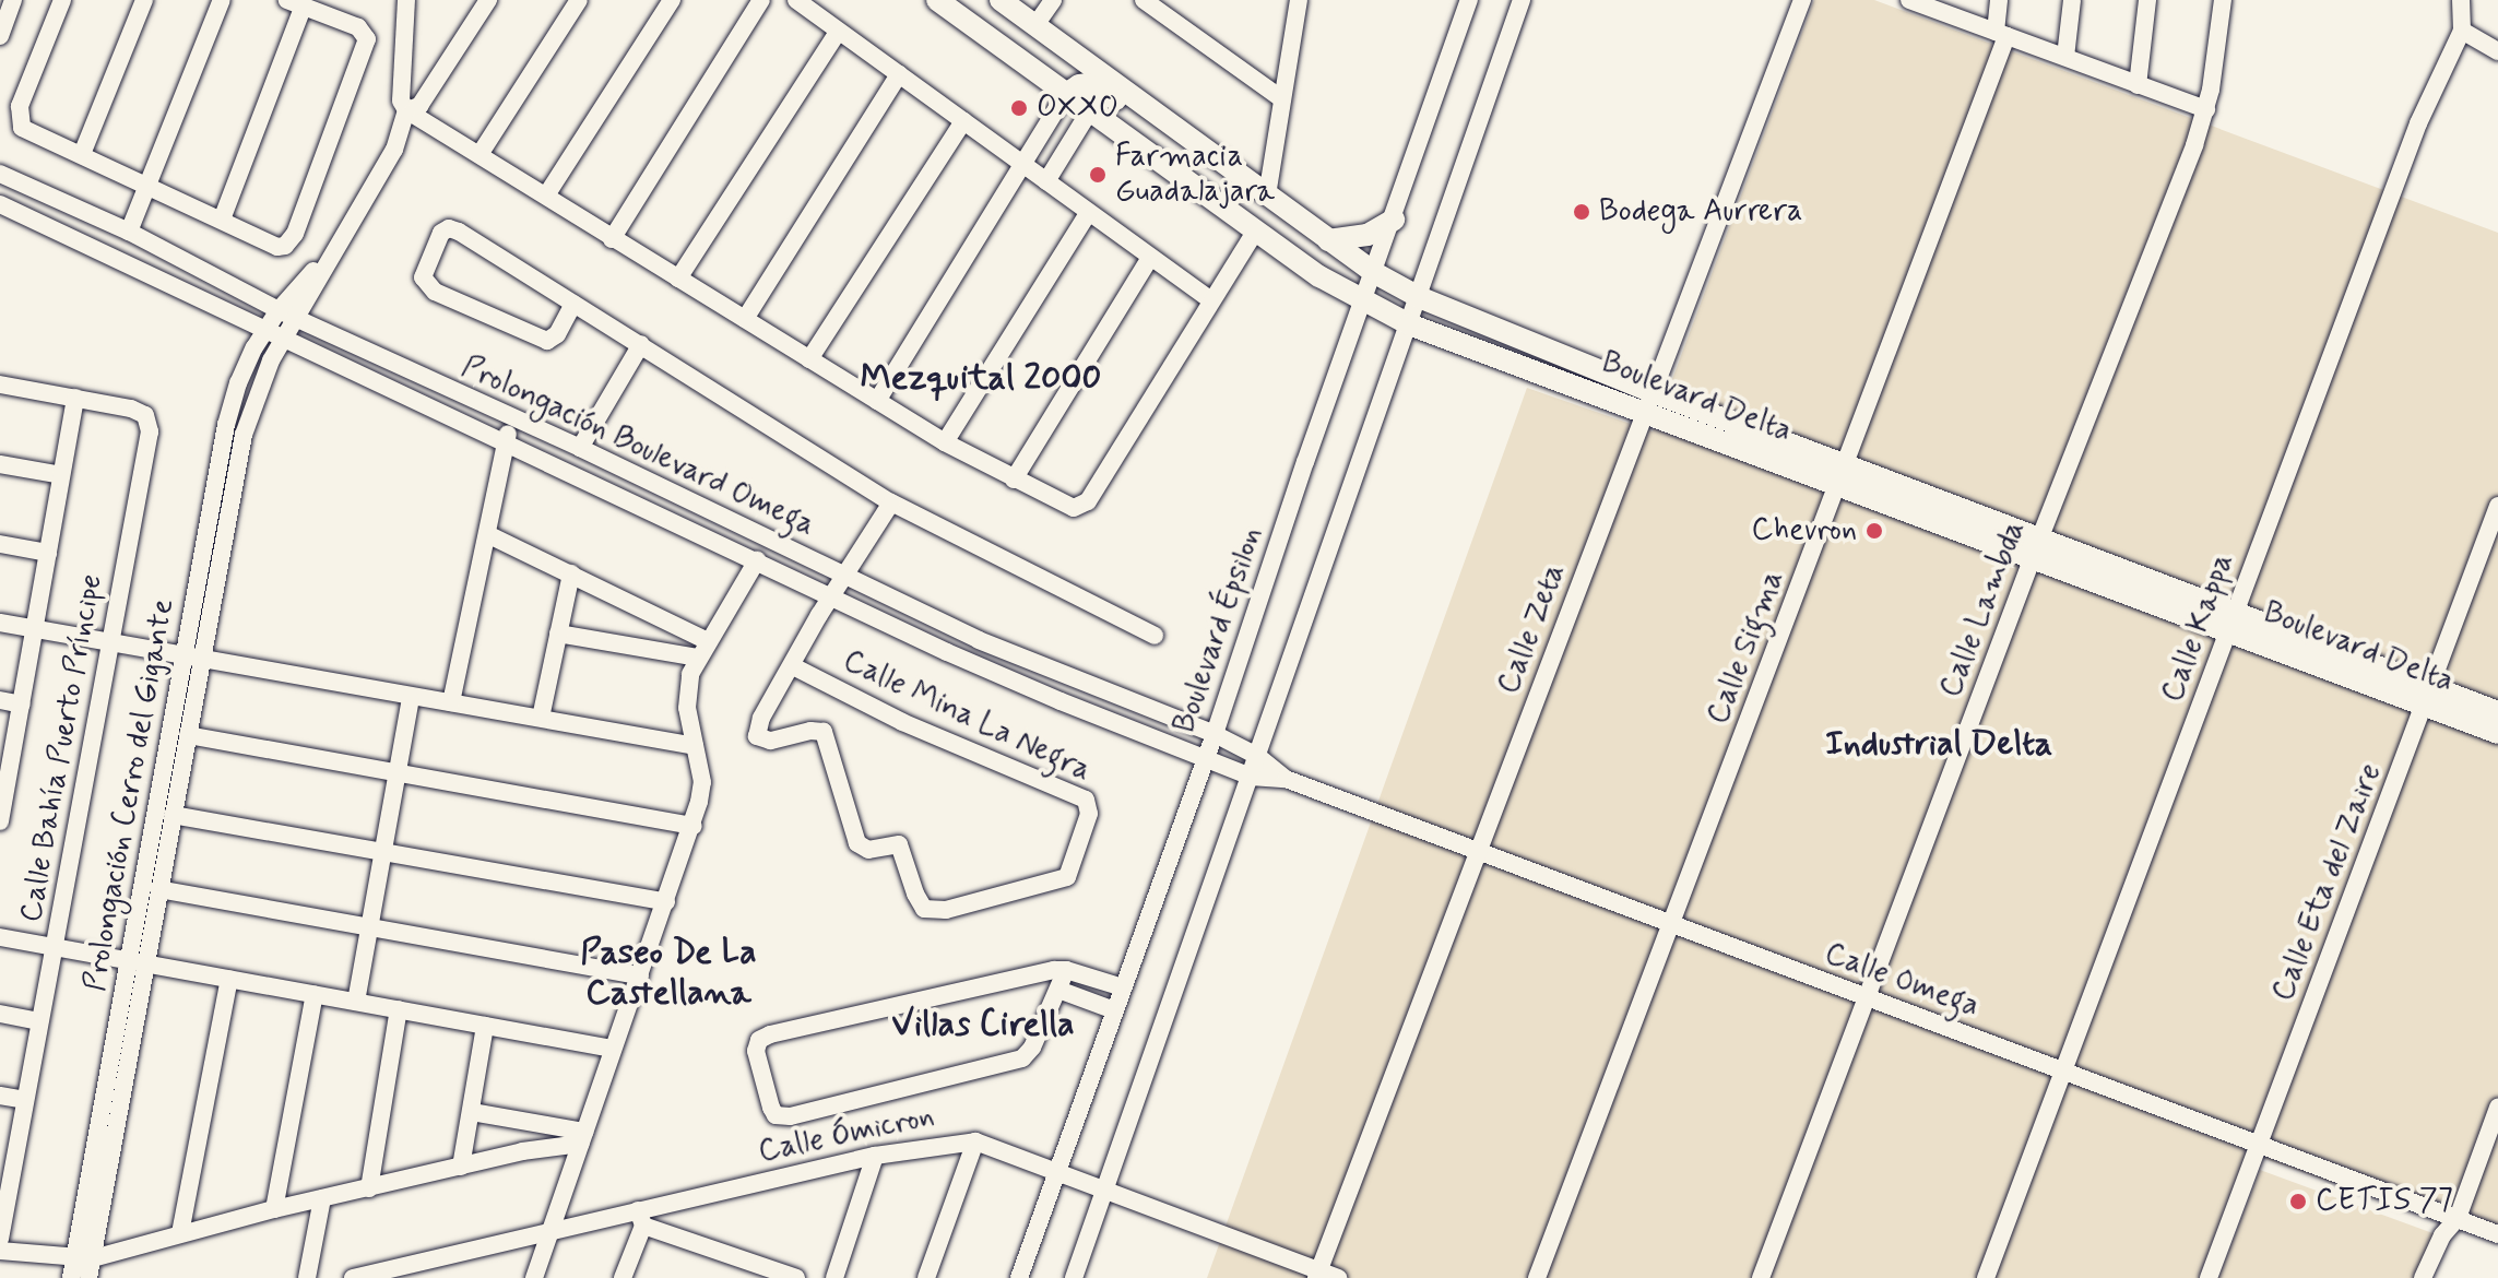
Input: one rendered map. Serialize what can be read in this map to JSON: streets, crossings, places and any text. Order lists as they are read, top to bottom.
{
  "streets": {
    "main road": ["Boulevard Delta"],
    "street": [
      "Prolongación Boulevard Omega",
      "Calle Lambda",
      "Calle Kappa",
      "Calle Zeta",
      "Boulevard Épsilon",
      "Calle Sigma",
      "Calle Mina La Negra",
      "Calle Bahía Puerto Príncipe",
      "Prolongación Cerro del Gigante",
      "Calle Eta del Zaire",
      "Calle Omega",
      "Calle Ómicron"
    ]
  },
  "crossings": [
    ["Boulevard Delta", "Calle Lambda"],
    ["Boulevard Delta", "Calle Kappa"],
    ["Boulevard Delta", "Calle Zeta"],
    ["Boulevard Delta", "Boulevard Épsilon"],
    ["Boulevard Delta", "Calle Sigma"],
    ["Boulevard Delta", "Calle Eta del Zaire"],
    ["Prolongación Boulevard Omega", "Boulevard Épsilon"],
    ["Prolongación Boulevard Omega", "Calle Mina La Negra"],
    ["Prolongación Boulevard Omega", "Prolongación Cerro del Gigante"],
    ["Prolongación Boulevard Omega", "Calle Omega"],
    ["Calle Lambda", "Calle Omega"],
    ["Calle Kappa", "Calle Omega"],
    ["Calle Zeta", "Calle Omega"],
    ["Calle Zeta", "Calle Ómicron"],
    ["Boulevard Épsilon", "Calle Ómicron"],
    ["Calle Sigma", "Calle Omega"],
    ["Calle Eta del Zaire", "Calle Omega"]
  ],
  "districts": [
    "Mezquital 2000",
    "Industrial Delta",
    "Paseo De La Castellana",
    "Villas Cirella"
  ],
  "places": [
    "OXXO",
    "Farmacia Guadalajara",
    "Bodega Aurrera",
    "Chevron",
    "CETIS 77"
  ]
}
